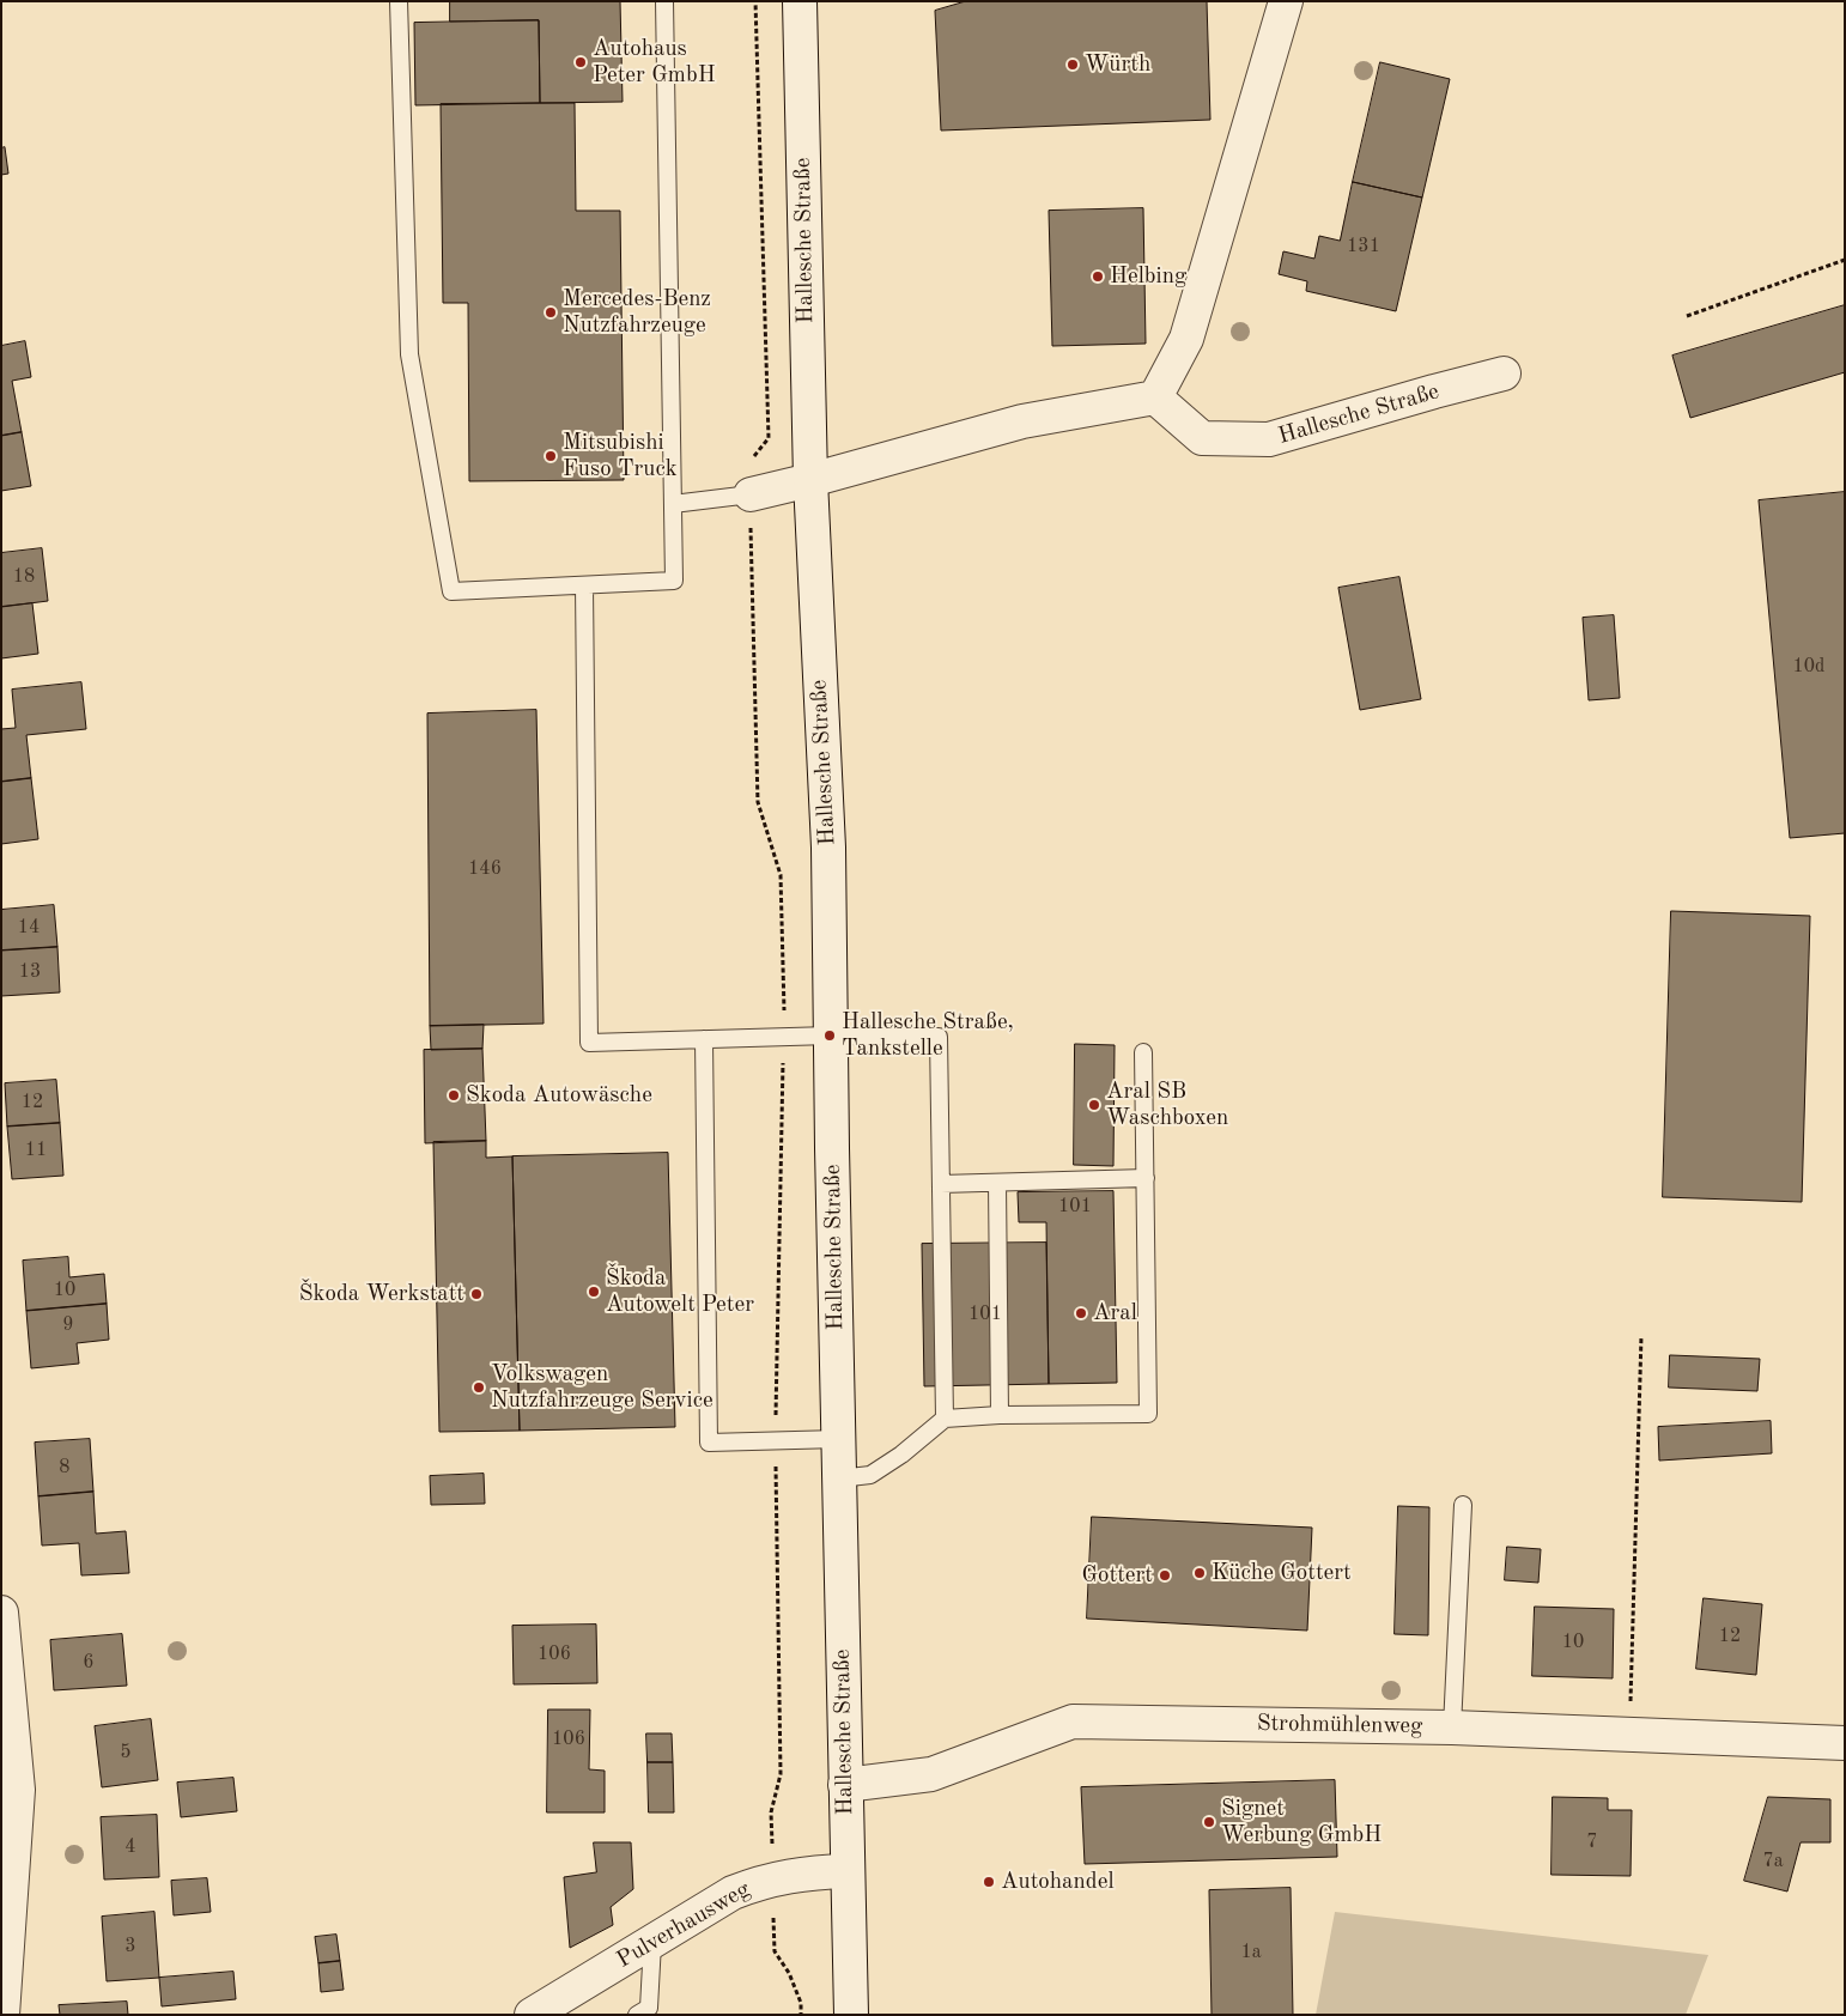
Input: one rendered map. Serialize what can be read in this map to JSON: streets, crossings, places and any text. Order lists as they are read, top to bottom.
{
  "streets": {
    "street": ["Hallesche Straße", "Strohmühlenweg", "Pulverhausweg"]
  },
  "crossings": [
    ["Hallesche Straße", "Strohmühlenweg"],
    ["Hallesche Straße", "Pulverhausweg"]
  ],
  "places": [
    "Autohaus Peter GmbH",
    "Würth",
    "Helbing",
    "Mercedes-Benz Nutzfahrzeuge",
    "Mitsubishi Fuso Truck",
    "Hallesche Straße, Tankstelle",
    "Skoda Autowäsche",
    "Aral SB Waschboxen",
    "Škoda Autowelt Peter",
    "Škoda Werkstatt",
    "Aral",
    "Volkswagen Nutzfahrzeuge Service",
    "Küche Gottert",
    "Gottert",
    "Signet Werbung GmbH",
    "Autohandel"
  ],
  "house_numbers": [
    "131",
    "18",
    "10d",
    "146",
    "14",
    "13",
    "12",
    "11",
    "101",
    "10",
    "101",
    "9",
    "8",
    "12",
    "10",
    "106",
    "6",
    "106",
    "5",
    "7",
    "4",
    "7a",
    "3",
    "1a"
  ]
}
